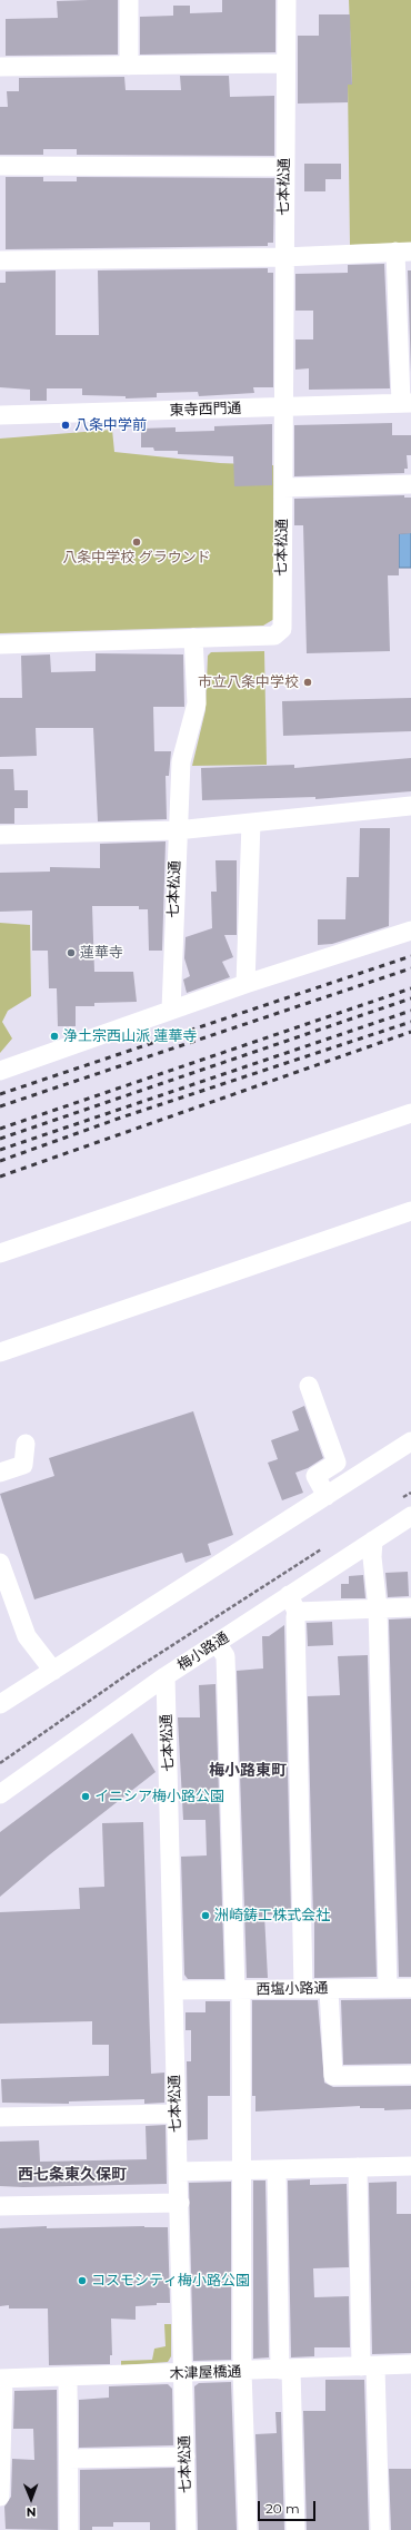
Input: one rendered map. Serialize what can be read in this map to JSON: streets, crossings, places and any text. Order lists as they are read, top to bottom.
{
  "streets": {
    "street": [
      "七本松通",
      "東寺西門通",
      "梅小路通",
      "西塩小路通",
      "木津屋橋通"
    ]
  },
  "crossings": [
    ["七本松通", "東寺西門通"],
    ["七本松通", "梅小路通"],
    ["七本松通", "西塩小路通"],
    ["七本松通", "木津屋橋通"]
  ],
  "districts": ["梅小路東町", "西七条東久保町"],
  "places": [
    "八条中学前",
    "八条中学校 グラウンド",
    "市立八条中学校",
    "蓮華寺",
    "浄土宗西山派 蓮華寺",
    "イニシア梅小路公園",
    "洲崎鋳工株式会社",
    "コスモシティ梅小路公園"
  ],
  "scale_bar": "20 m",
  "north": "bottom"
}
